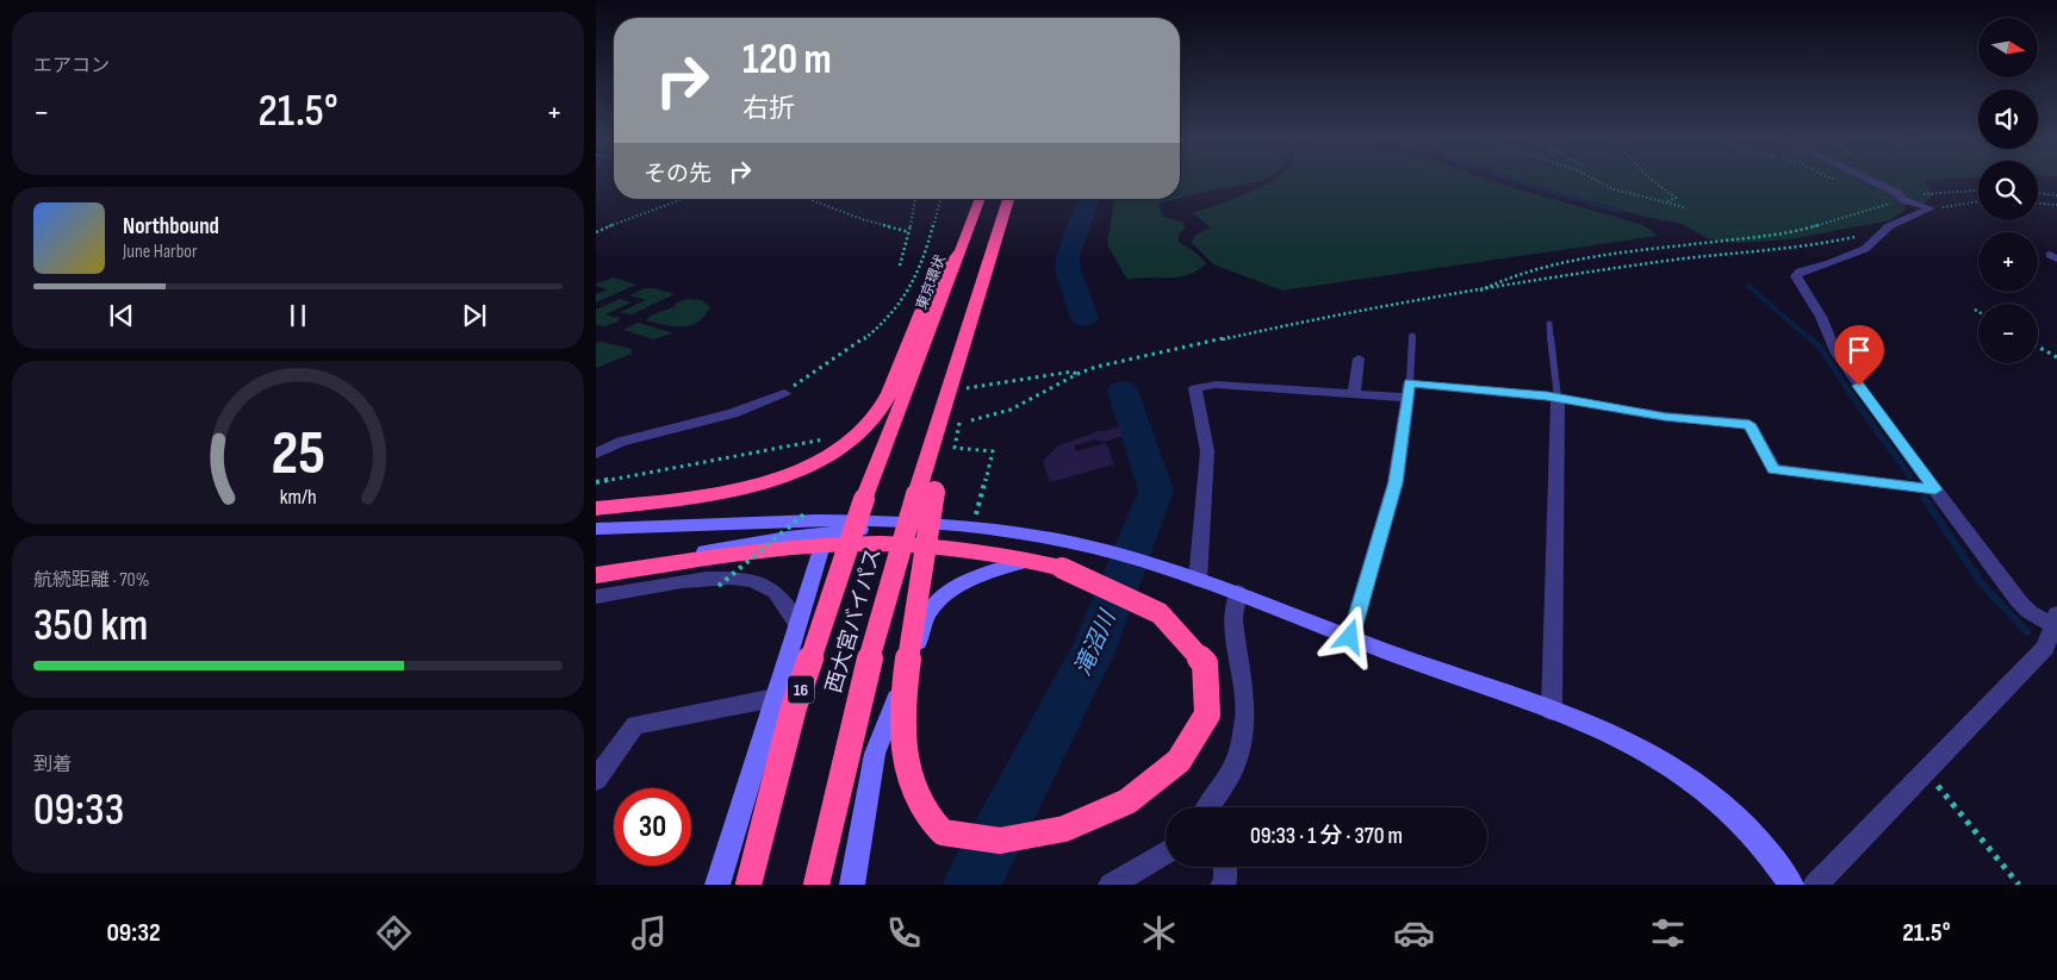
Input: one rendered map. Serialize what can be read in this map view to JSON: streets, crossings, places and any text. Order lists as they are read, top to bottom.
{
  "streets": {
    "highway": ["東京環状", "西大宮バイパス", "16"]
  },
  "crossings": [
    ["東京環状", "西大宮バイパス"]
  ],
  "water": ["滝沼川"],
  "north": "right",
  "page": {
    "tile": [
      "エアコン",
      ["航続距離 · 70%", "350 km"],
      ["到着", "09:33"]
    ],
    "map_buttons": ["+", "−"],
    "turn": ["120 m", "右折"],
    "heat": ["−", "21.5°", "+"],
    "then": "その先",
    "song": ["Northbound", "June Harbor"],
    "limit": "30",
    "trip": "09:33 · 1 分 · 370 m",
    "tabs": ["09:32", "21.5°"],
    "gauge": ["25", "km/h"]
  }
}
